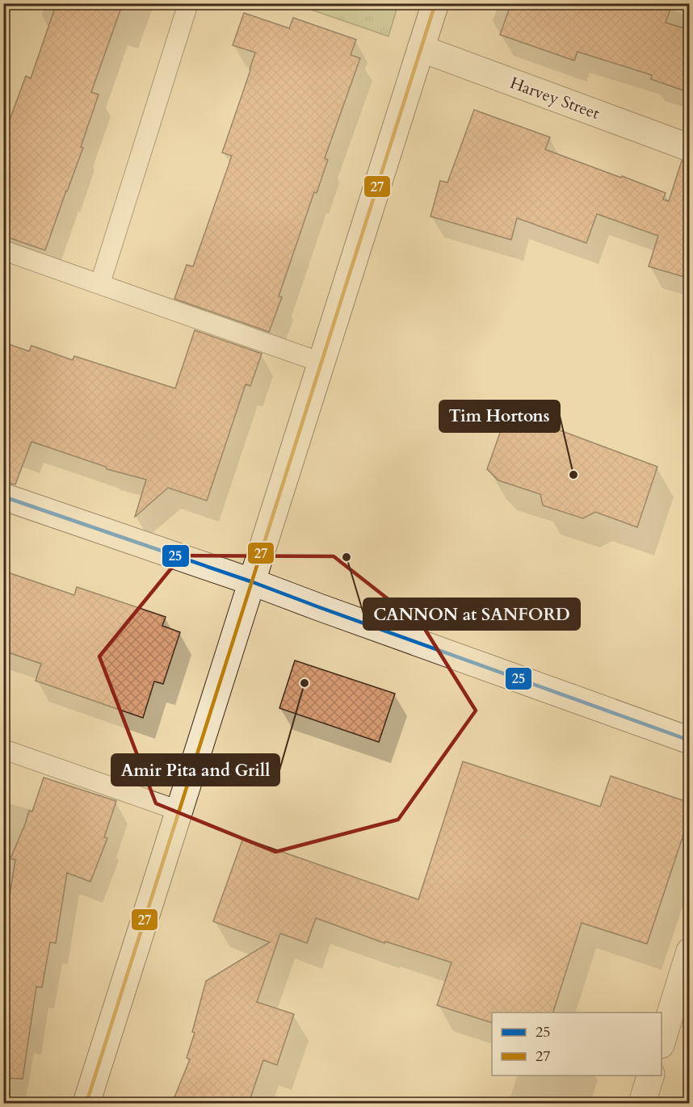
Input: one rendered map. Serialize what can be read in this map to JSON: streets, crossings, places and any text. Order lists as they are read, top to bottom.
{
  "streets": {
    "street": ["Harvey Street"]
  },
  "places": ["Tim Hortons", "CANNON at SANFORD", "Amir Pita and Grill"],
  "lines": ["transit line 27", "transit line 25"],
  "legend": ["25", "27"]
}
